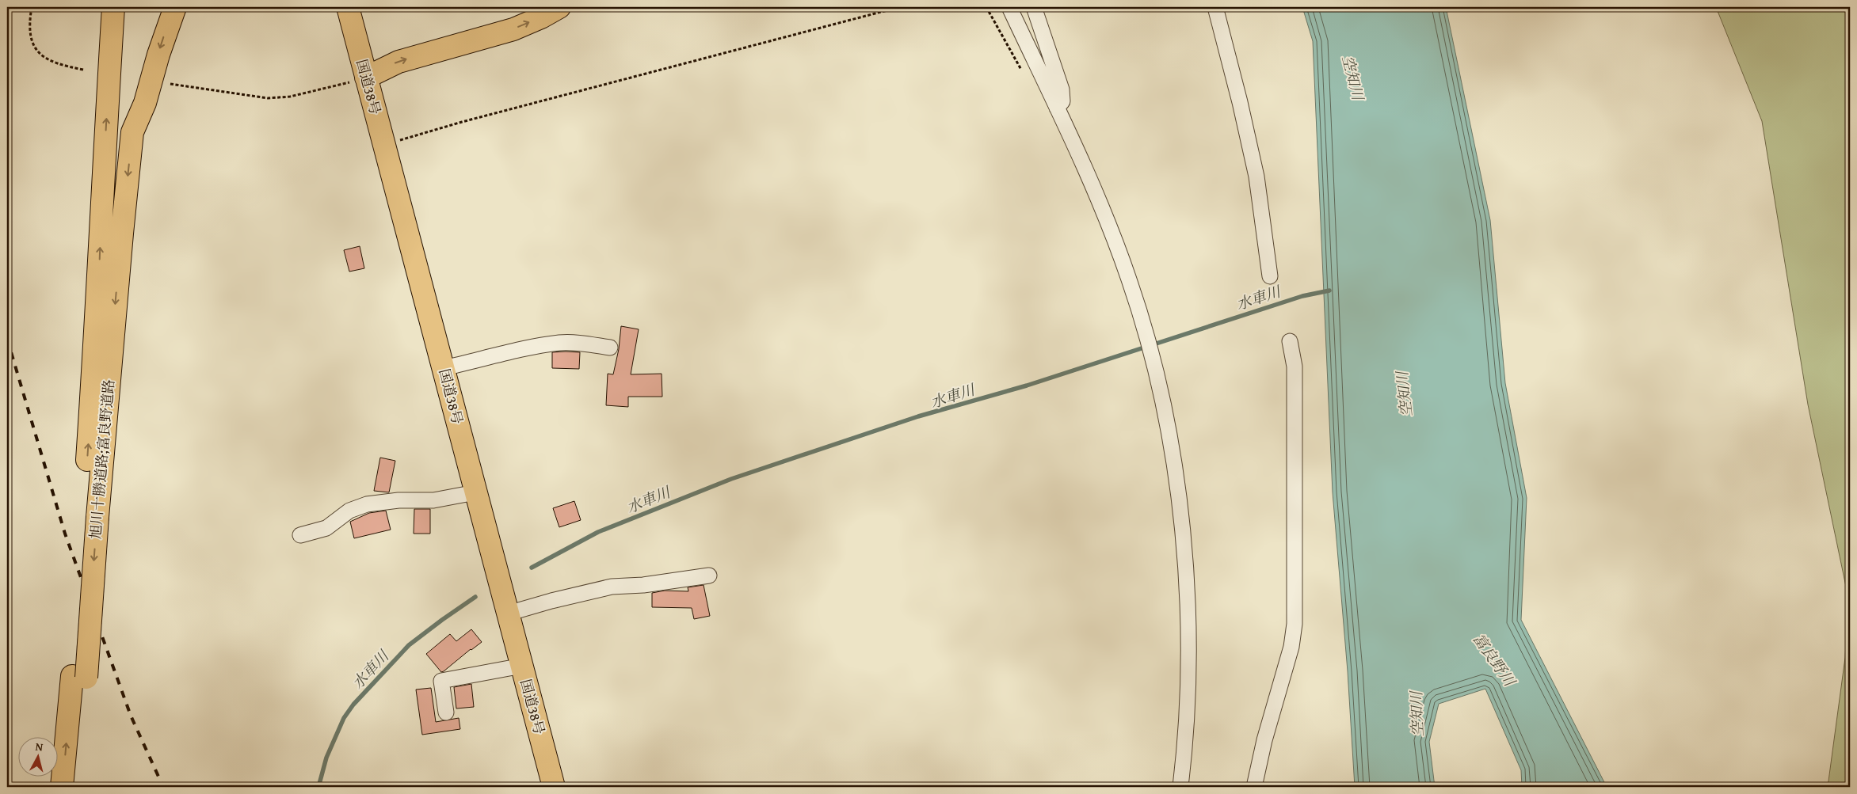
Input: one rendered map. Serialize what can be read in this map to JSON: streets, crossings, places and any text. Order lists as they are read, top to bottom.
{
  "streets": {
    "highway": ["国道38号", "旭川十勝道路;富良野道路"]
  },
  "water": ["空知川", "水車川", "富良野川"],
  "north": "top"
}
